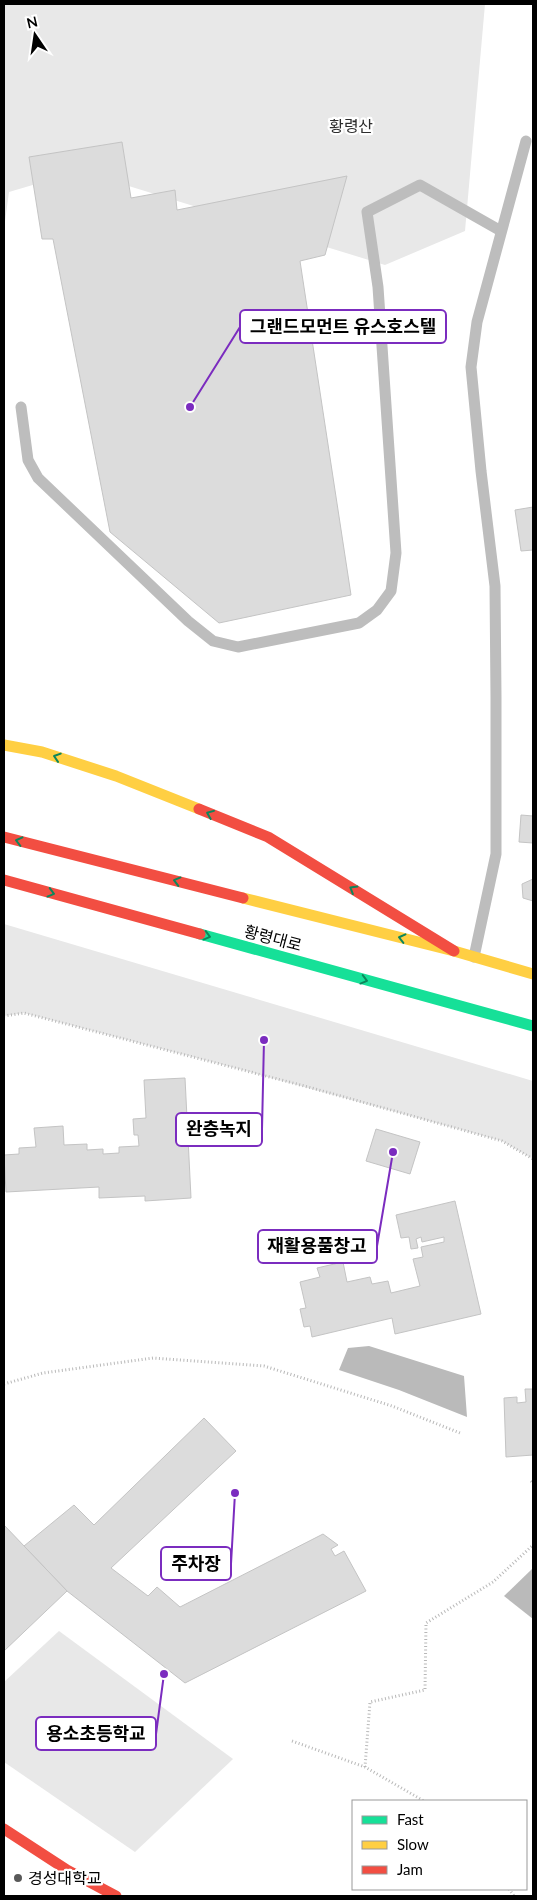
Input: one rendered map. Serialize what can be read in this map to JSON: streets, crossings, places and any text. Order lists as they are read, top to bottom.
{
  "streets": {
    "main road": ["황령대로"]
  },
  "parks": ["황령산"],
  "places": [
    "그랜드모먼트 유스호스텔",
    "완층녹지",
    "재활용품창고",
    "주차장",
    "용소초등학교",
    "경성대학교"
  ],
  "legend": ["Fast", "Slow", "Jam"],
  "north": "top"
}
